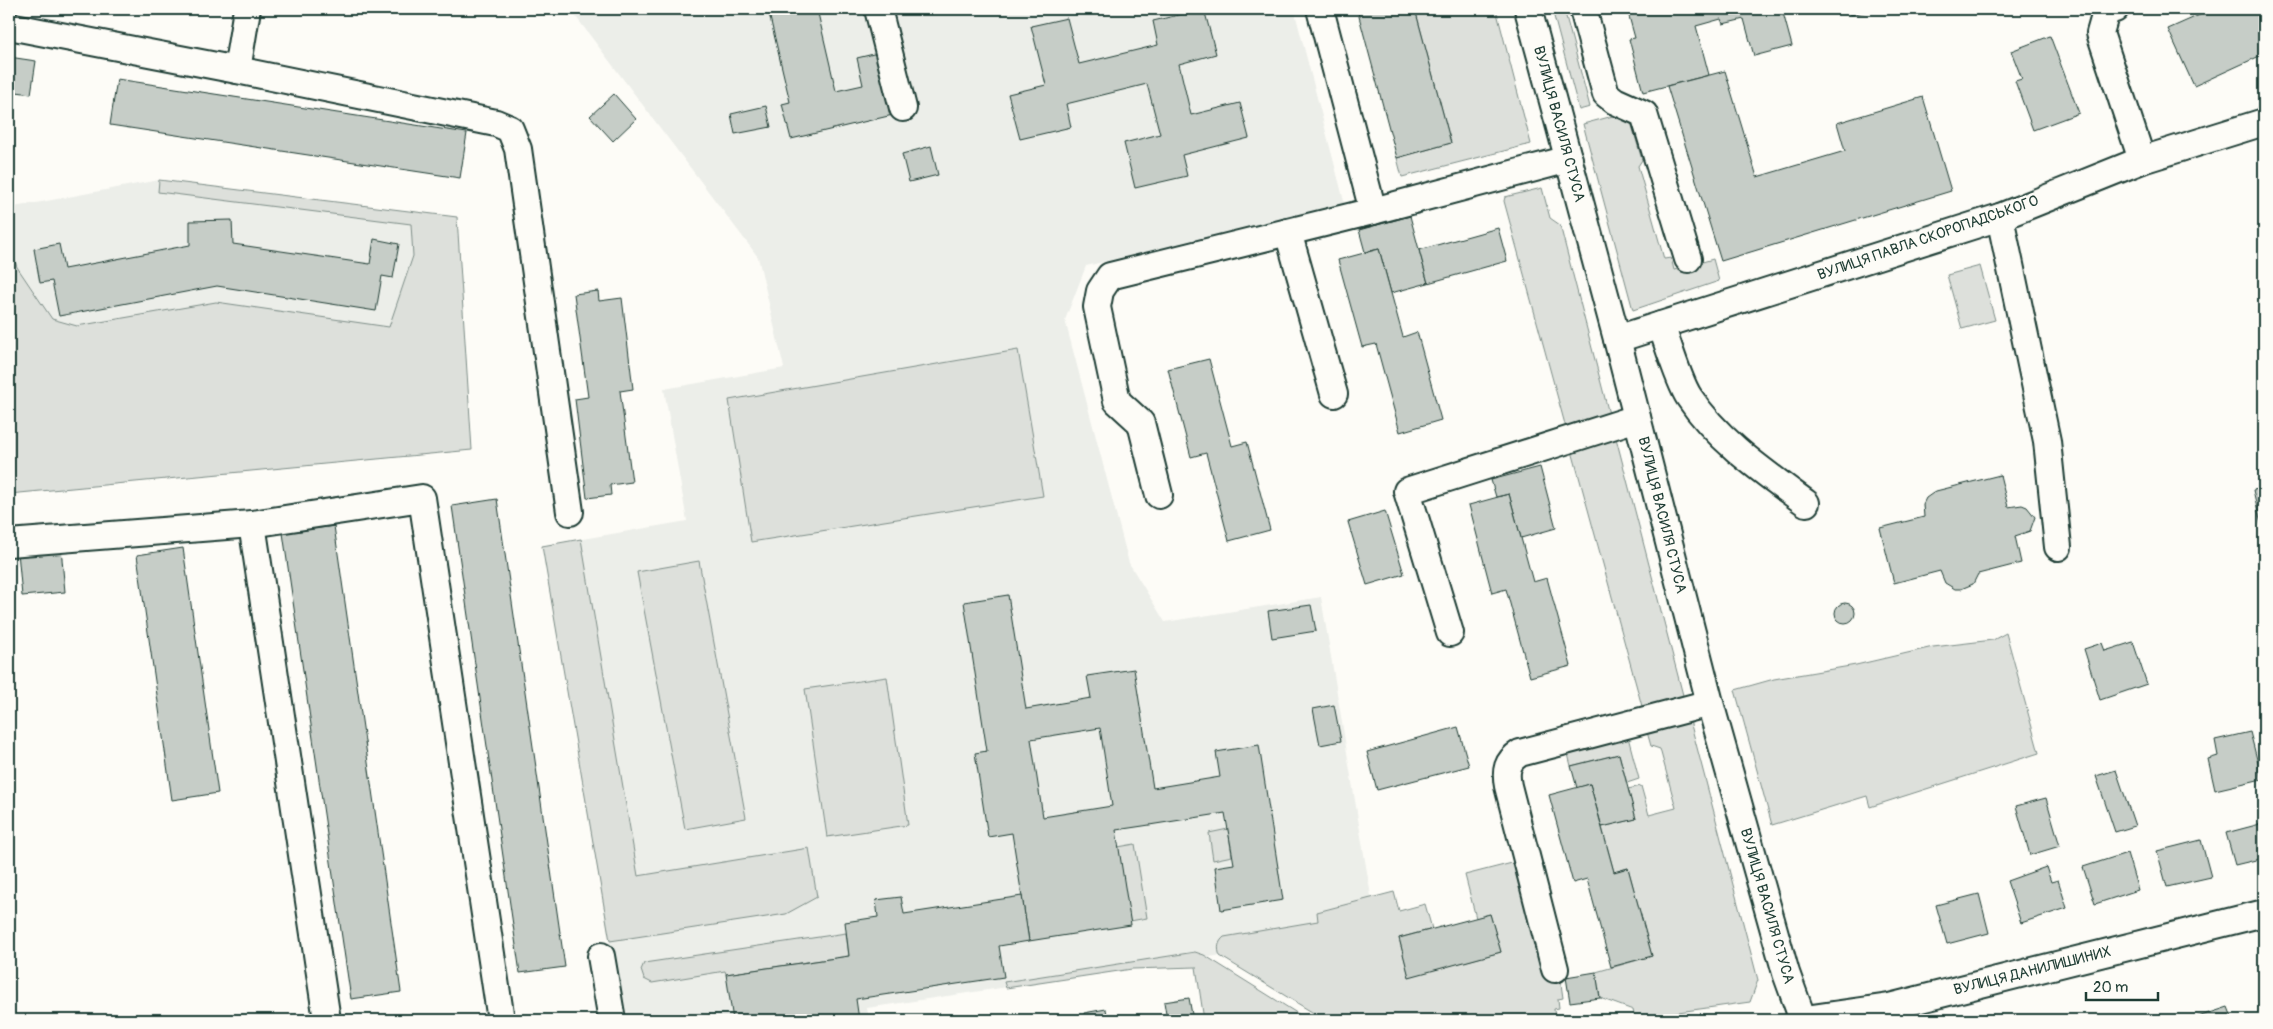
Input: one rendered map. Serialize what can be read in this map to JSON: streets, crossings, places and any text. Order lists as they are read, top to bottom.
{
  "streets": {
    "street": ["ВУЛИЦЯ ВАСИЛЯ СТУСА", "ВУЛИЦЯ ПАВЛА СКОРОПАДСЬКОГО", "ВУЛИЦЯ ДАНИЛИШИНИХ"]
  },
  "crossings": [
    ["ВУЛИЦЯ ВАСИЛЯ СТУСА", "ВУЛИЦЯ ПАВЛА СКОРОПАДСЬКОГО"],
    ["ВУЛИЦЯ ВАСИЛЯ СТУСА", "ВУЛИЦЯ ДАНИЛИШИНИХ"]
  ],
  "scale_bar": "20 m"
}
